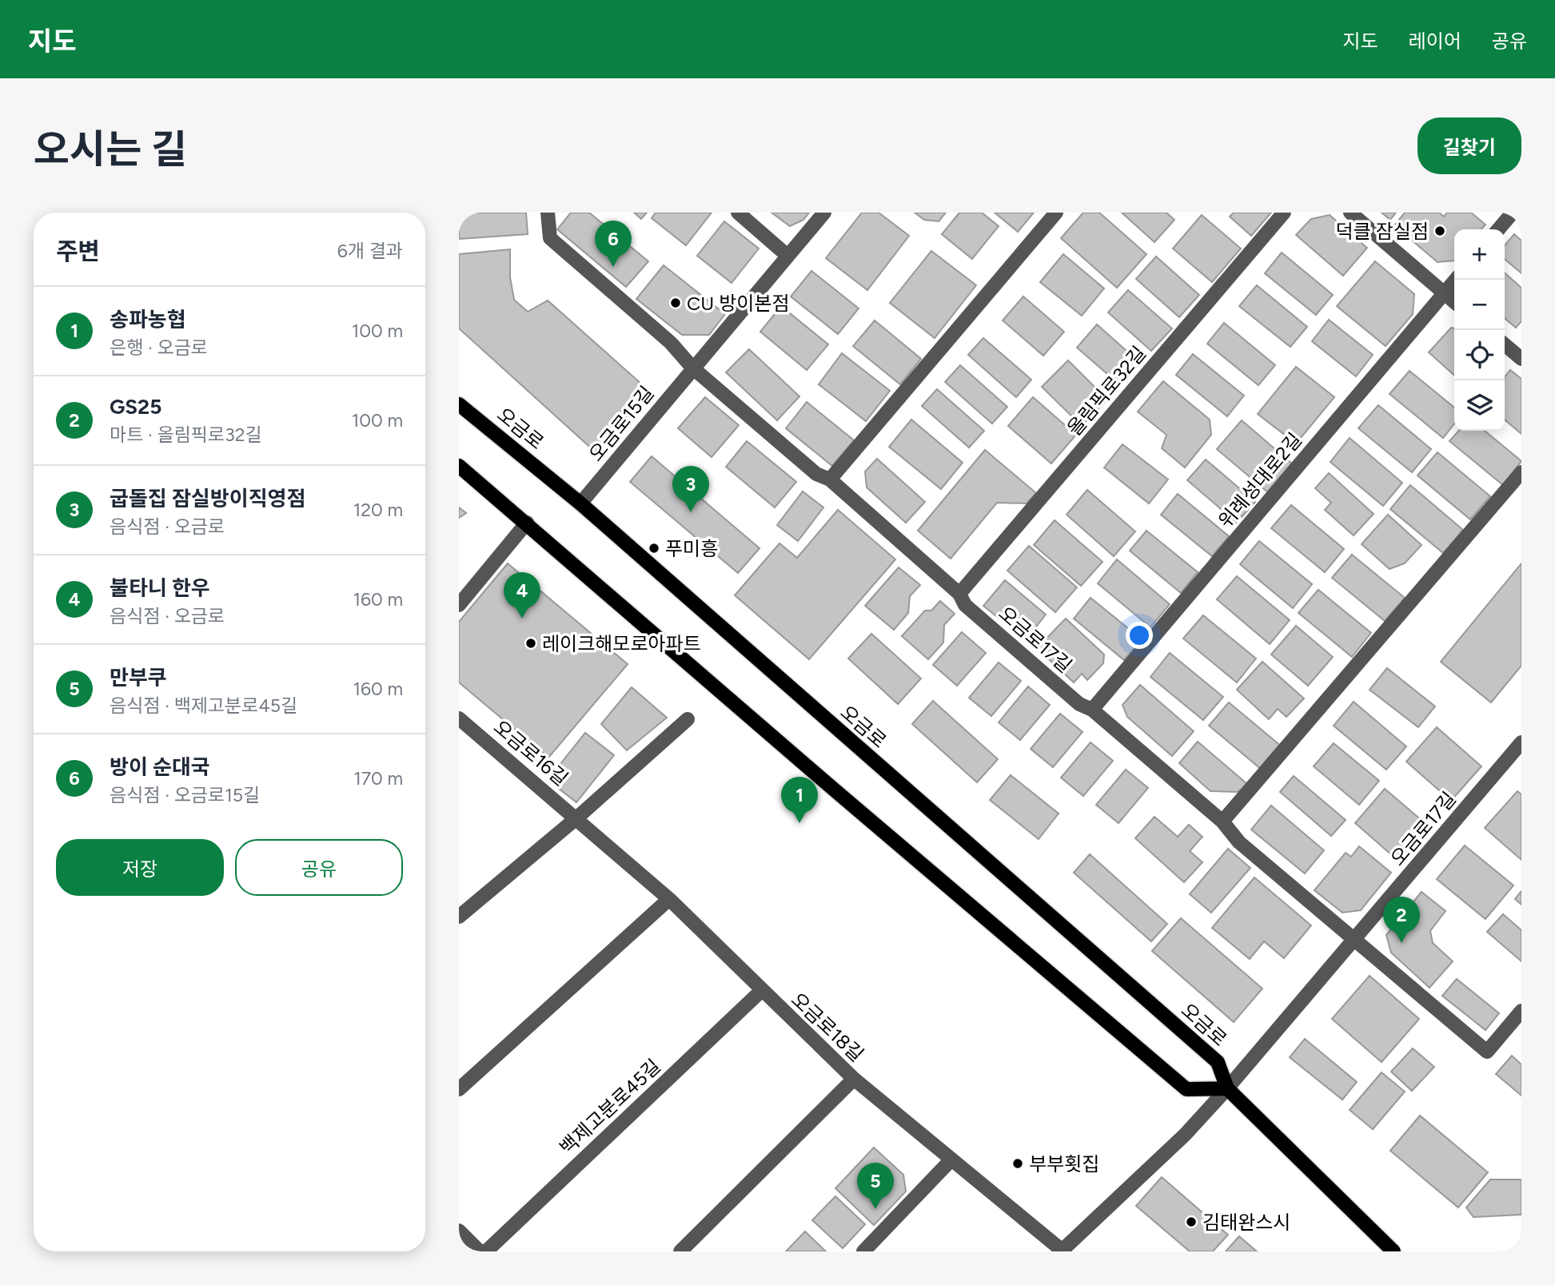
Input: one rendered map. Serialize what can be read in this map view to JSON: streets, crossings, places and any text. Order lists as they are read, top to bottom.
{
  "streets": {
    "main road": ["오금로"],
    "street": [
      "올림픽로32길",
      "오금로15길",
      "위례성대로2길",
      "오금로17길",
      "오금로16길",
      "오금로18길",
      "백제고분로45길"
    ]
  },
  "crossings": [
    ["올림픽로32길", "오금로17길"],
    ["오금로15길", "오금로"],
    ["오금로15길", "오금로17길"],
    ["오금로", "오금로17길"],
    ["오금로", "오금로18길"],
    ["위례성대로2길", "오금로17길"],
    ["오금로17길", "오금로18길"],
    ["오금로16길", "오금로18길"],
    ["오금로18길", "백제고분로45길"]
  ],
  "places": [
    "덕클 잠실점",
    "CU 방이본점",
    "푸미흥",
    "레이크해모로아파트",
    "부부횟집",
    "김태완스시"
  ],
  "page": {
    "header": "지도",
    "nav": ["지도", "레이어", "공유"],
    "title": "오시는 길",
    "buttons": [
      "길찾기",
      ["저장", "공유"]
    ],
    "heading": ["주변", "6개 결과"],
    "pins": [
      "6",
      "3",
      "4",
      "1",
      "2",
      "5"
    ],
    "map_buttons": ["+", "−"],
    "list": [
      {
        "mark": "1",
        "name": "송파농협",
        "note": "은행 · 오금로",
        "value": "100 m"
      },
      {
        "mark": "2",
        "name": "GS25",
        "note": "마트 · 올림픽로32길",
        "value": "100 m"
      },
      {
        "mark": "3",
        "name": "굽돌집 잠실방이직영점",
        "note": "음식점 · 오금로",
        "value": "120 m"
      },
      {
        "mark": "4",
        "name": "불타니 한우",
        "note": "음식점 · 오금로",
        "value": "160 m"
      },
      {
        "mark": "5",
        "name": "만부쿠",
        "note": "음식점 · 백제고분로45길",
        "value": "160 m"
      },
      {
        "mark": "6",
        "name": "방이 순대국",
        "note": "음식점 · 오금로15길",
        "value": "170 m"
      }
    ]
  }
}
